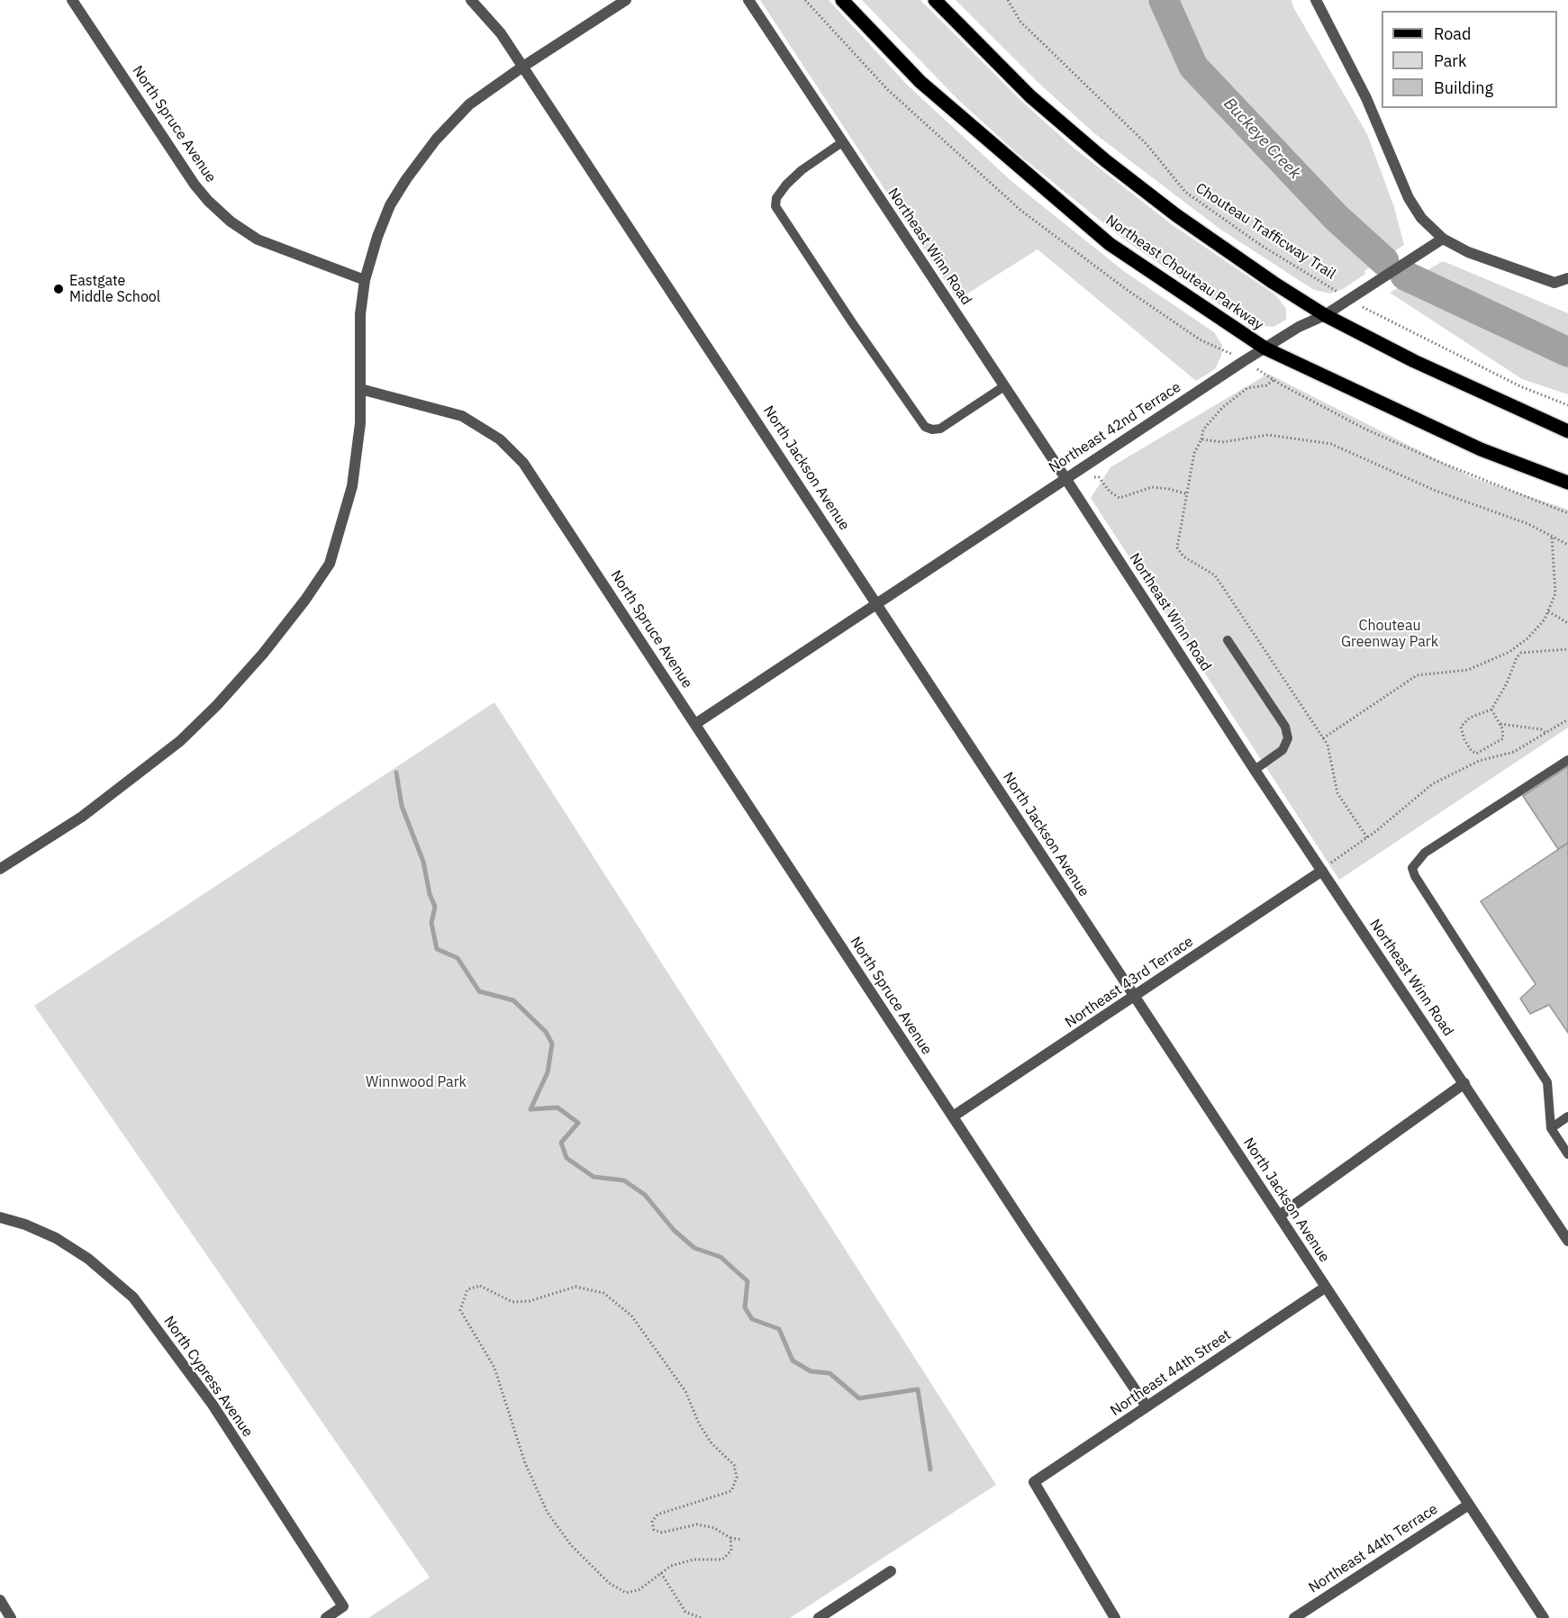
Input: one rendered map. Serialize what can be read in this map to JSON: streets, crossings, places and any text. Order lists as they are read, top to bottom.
{
  "streets": {
    "main road": ["Northeast Chouteau Parkway"],
    "street": [
      "North Spruce Avenue",
      "Northeast Winn Road",
      "Northeast 42nd Terrace",
      "North Jackson Avenue",
      "Northeast 43rd Terrace",
      "Northeast 44th Street",
      "North Cypress Avenue",
      "Northeast 44th Terrace"
    ],
    "path": ["Chouteau Trafficway Trail"]
  },
  "crossings": [
    ["North Spruce Avenue", "Northeast 42nd Terrace"],
    ["North Spruce Avenue", "Northeast 43rd Terrace"],
    ["North Spruce Avenue", "Northeast 44th Street"],
    ["Chouteau Trafficway Trail", "Northeast 42nd Terrace"],
    ["Northeast Winn Road", "Northeast 42nd Terrace"],
    ["Northeast Winn Road", "Northeast 43rd Terrace"],
    ["Northeast Chouteau Parkway", "Northeast 42nd Terrace"],
    ["Northeast 42nd Terrace", "North Jackson Avenue"],
    ["North Jackson Avenue", "Northeast 43rd Terrace"],
    ["North Jackson Avenue", "Northeast 44th Street"],
    ["North Jackson Avenue", "Northeast 44th Terrace"]
  ],
  "water": ["Buckeye Creek"],
  "parks": ["Chouteau Greenway Park", "Winnwood Park"],
  "places": ["Eastgate Middle School"],
  "legend": ["Road", "Park", "Building"]
}
